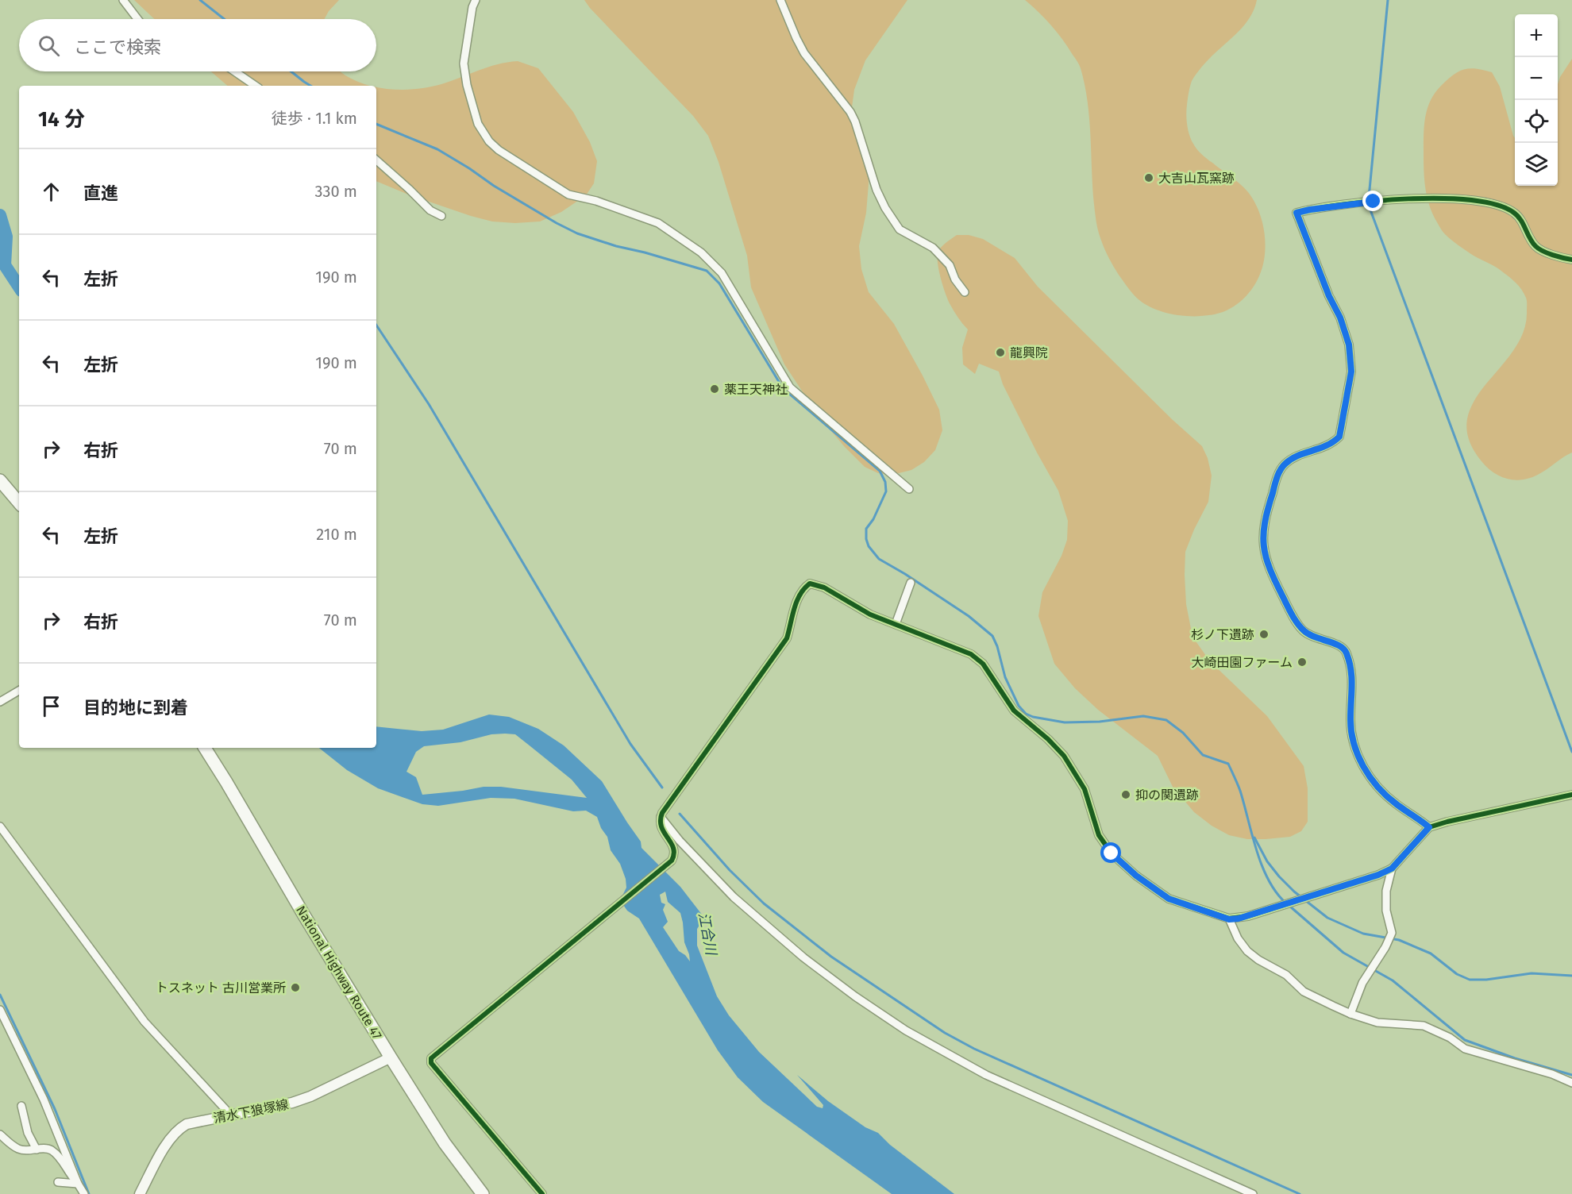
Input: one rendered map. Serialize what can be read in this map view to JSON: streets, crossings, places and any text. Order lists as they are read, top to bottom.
{
  "streets": {
    "highway": ["National Highway Route 47"],
    "main road": ["清水下狼塚線"]
  },
  "crossings": [
    ["National Highway Route 47", "清水下狼塚線"]
  ],
  "water": ["江合川"],
  "places": [
    "大吉山瓦窯跡",
    "龍興院",
    "薬王天神社",
    "杉ノ下遺跡",
    "大崎田園ファーム",
    "抑の関遺跡",
    "トスネット 古川営業所"
  ],
  "page": {
    "map_buttons": ["+", "−"],
    "search": "ここで検索",
    "heading": ["14 分", "徒歩 · 1.1 km"],
    "list": [
      ["直進", "330 m"],
      ["左折", "190 m"],
      ["左折", "190 m"],
      ["右折", "70 m"],
      ["左折", "210 m"],
      ["右折", "70 m"],
      "目的地に到着"
    ]
  }
}
